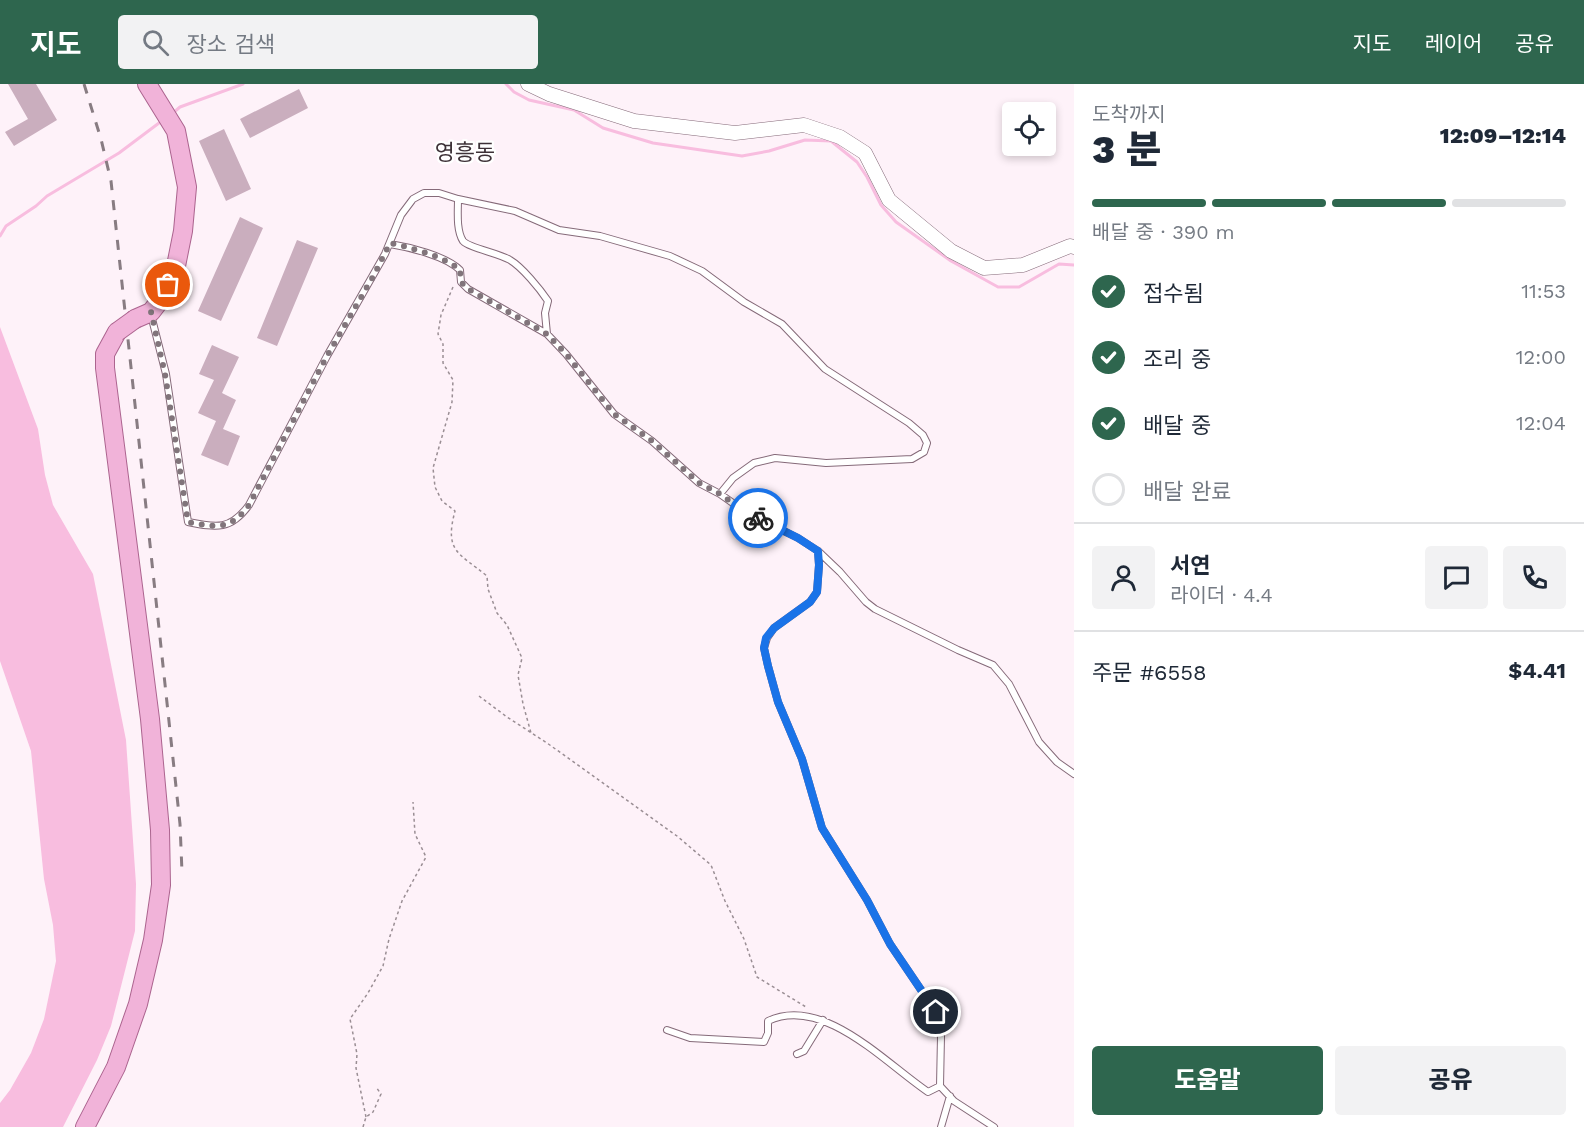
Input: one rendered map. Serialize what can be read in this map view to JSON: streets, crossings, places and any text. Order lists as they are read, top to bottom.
{
  "districts": ["영흥동"],
  "page": {
    "header": "지도",
    "search": "장소 검색",
    "nav": ["지도", "레이어", "공유"],
    "heading": ["3 분", "도착까지", "12:09–12:14"],
    "panel": [
      "서연",
      "라이더 · 4.4",
      "주문 #6558",
      "$4.41"
    ],
    "bar": "배달 중 · 390 m",
    "list": [
      ["접수됨", "11:53"],
      ["조리 중", "12:00"],
      ["배달 중", "12:04"],
      "배달 완료"
    ],
    "buttons": ["도움말", "공유"]
  }
}
